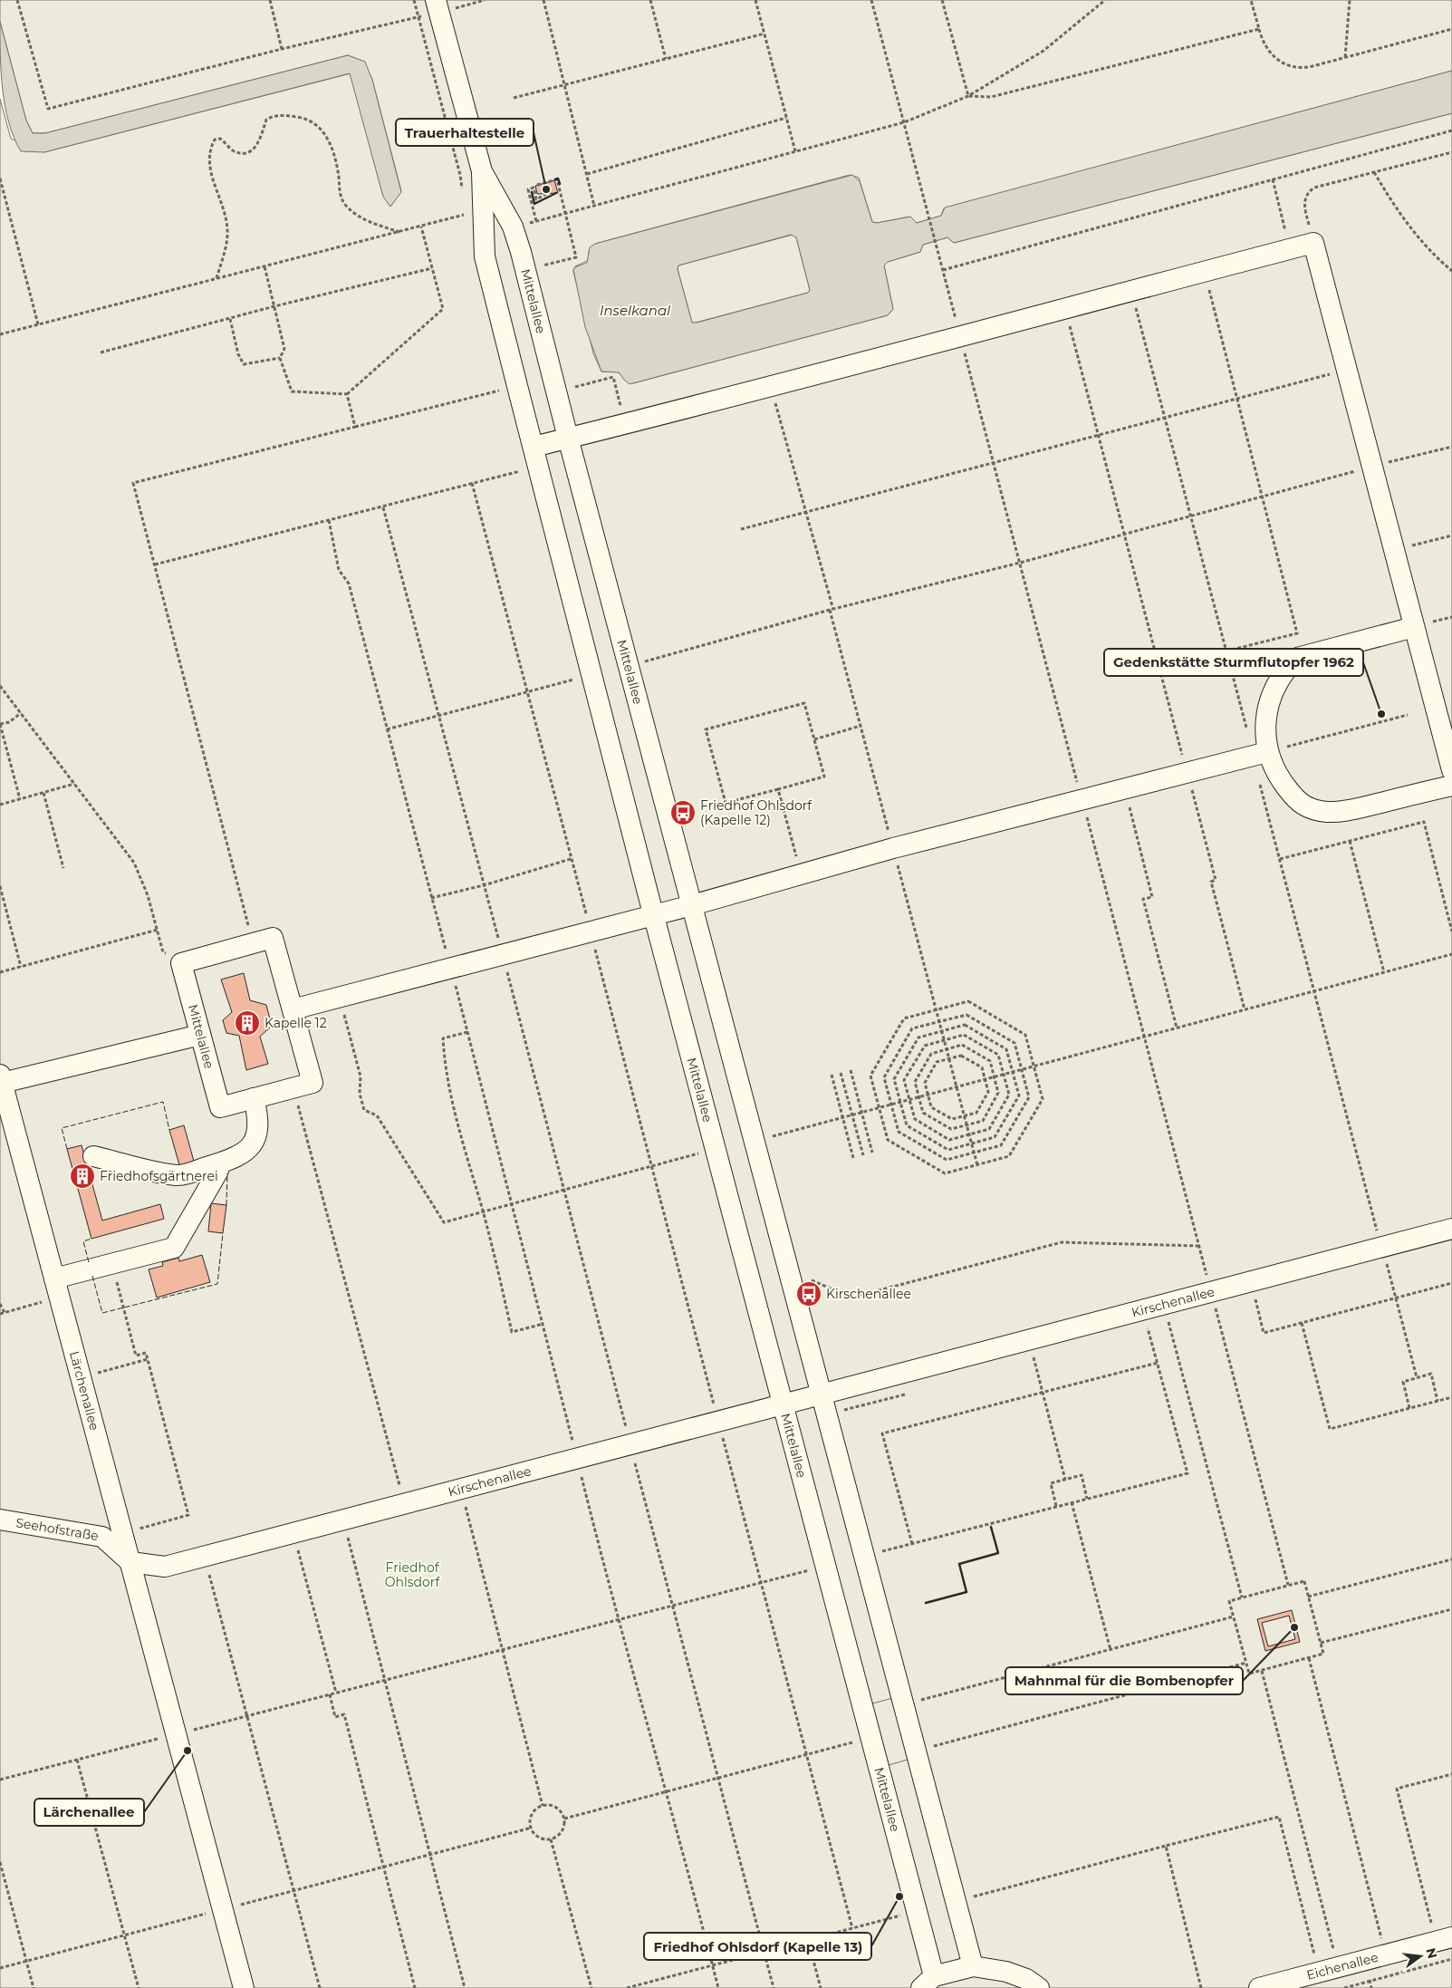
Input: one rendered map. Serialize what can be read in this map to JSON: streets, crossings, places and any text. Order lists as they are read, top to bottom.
{
  "streets": {
    "street": [
      "Mittelallee",
      "Kirschenallee",
      "Lärchenallee",
      "Seehofstraße",
      "Eichenallee"
    ]
  },
  "crossings": [
    ["Mittelallee", "Kirschenallee"],
    ["Mittelallee", "Lärchenallee"],
    ["Kirschenallee", "Lärchenallee"],
    ["Kirschenallee", "Seehofstraße"],
    ["Lärchenallee", "Seehofstraße"]
  ],
  "water": ["Inselkanal"],
  "parks": ["Friedhof Ohlsdorf"],
  "places": {
    "other": [
      "Trauerhaltestelle",
      "Gedenkstätte Sturmflutopfer 1962",
      "Mahnmal für die Bombenopfer",
      "Lärchenallee",
      "Friedhof Ohlsdorf (Kapelle 13)"
    ],
    "bus stop": ["Friedhof Ohlsdorf (Kapelle 12)", "Kirschenallee"],
    "building": ["Kapelle 12", "Friedhofsgärtnerei"]
  },
  "north": "right"
}
